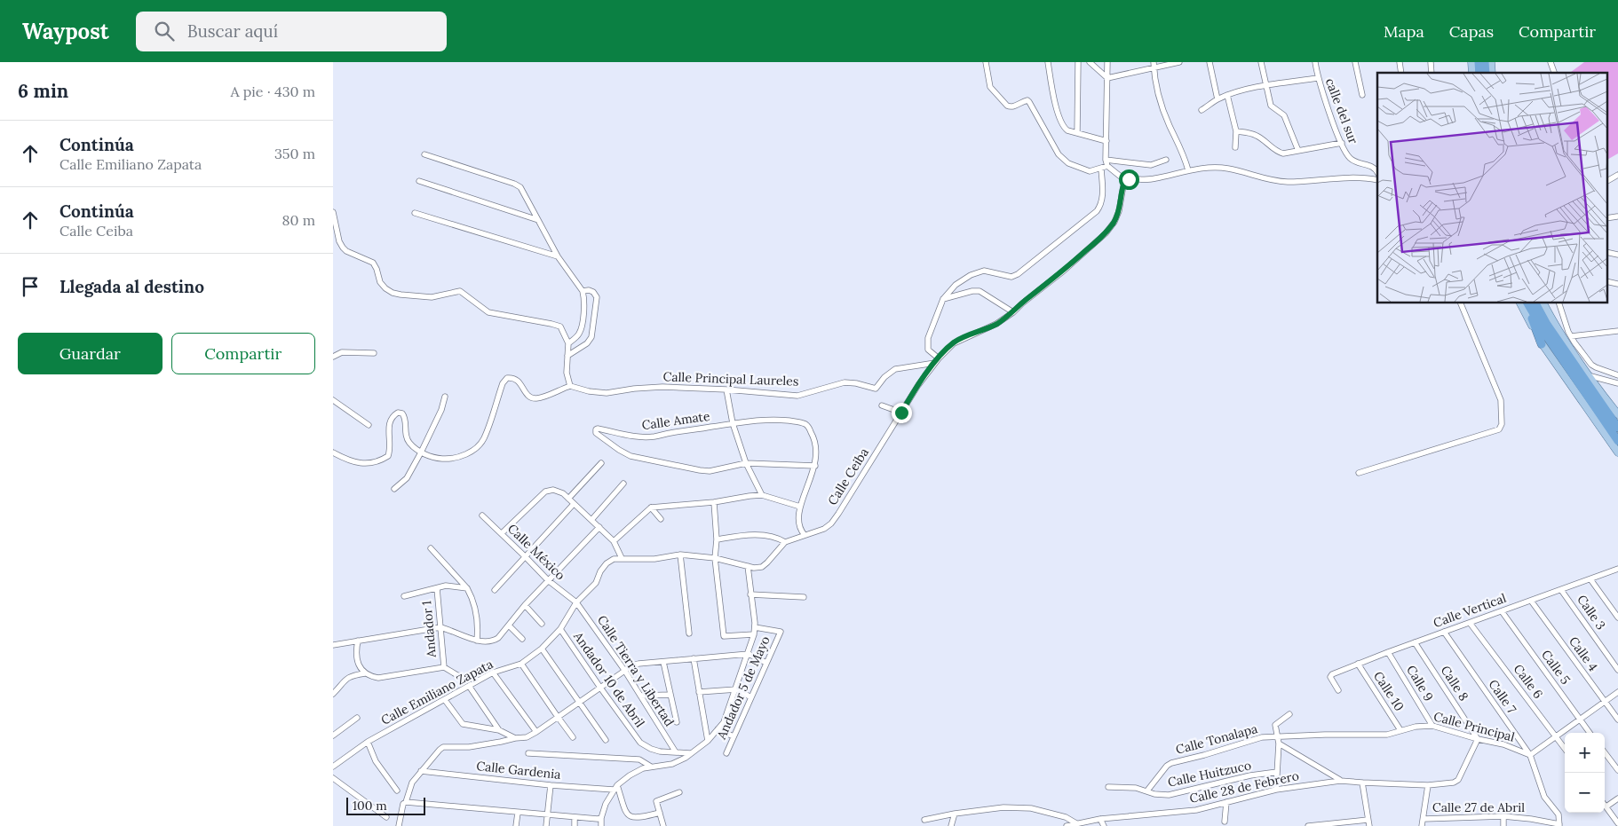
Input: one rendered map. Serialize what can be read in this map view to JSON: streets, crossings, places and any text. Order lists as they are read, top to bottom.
{
  "streets": {
    "street": [
      "calle del sur",
      "Calle Principal Laureles",
      "Calle Amate",
      "Calle Ceiba",
      "Calle México",
      "Calle Vertical",
      "Calle 3",
      "Andador 1",
      "Calle 4",
      "Calle 5",
      "Calle Tierra y Libertad",
      "Andador 10 de Abril",
      "Calle 6",
      "Calle 9",
      "Calle 8",
      "Andador 5 de Mayo",
      "Calle 10",
      "Calle Emiliano Zapata",
      "Calle 7",
      "Calle Principal",
      "Calle Tonalapa",
      "Calle Gardenia",
      "Calle Huitzuco",
      "Calle 28 de Febrero",
      "Calle 27 de Abril"
    ]
  },
  "crossings": [
    ["Calle Principal Laureles", "Calle Ceiba"],
    ["Calle Ceiba", "Calle Emiliano Zapata"],
    ["Calle México", "Calle Tierra y Libertad"],
    ["Calle México", "Calle Emiliano Zapata"],
    ["Calle Vertical", "Calle 3"],
    ["Calle Vertical", "Calle 4"],
    ["Calle Vertical", "Calle 5"],
    ["Calle Vertical", "Calle 6"],
    ["Calle Vertical", "Calle 9"],
    ["Calle Vertical", "Calle 8"],
    ["Calle Vertical", "Calle 10"],
    ["Calle Vertical", "Calle 7"],
    ["Calle Tierra y Libertad", "Andador 10 de Abril"],
    ["Calle Tierra y Libertad", "Calle Emiliano Zapata"],
    ["Andador 10 de Abril", "Calle Emiliano Zapata"],
    ["Calle 9", "Calle Principal"],
    ["Calle 8", "Calle Principal"],
    ["Calle 10", "Calle Principal"],
    ["Calle 7", "Calle Principal"],
    ["Calle 7", "Calle 27 de Abril"],
    ["Calle Principal", "Calle Tonalapa"],
    ["Calle Tonalapa", "Calle Huitzuco"]
  ],
  "scale_bar": "100 m",
  "page": {
    "header": "Waypost",
    "search": "Buscar aquí",
    "nav": ["Mapa", "Capas", "Compartir"],
    "heading": ["6 min", "A pie · 430 m"],
    "list": [
      ["Continúa", "Calle Emiliano Zapata", "350 m"],
      ["Continúa", "Calle Ceiba", "80 m"],
      "Llegada al destino"
    ],
    "buttons": ["Guardar", "Compartir"],
    "map_buttons": ["+", "−"],
    "scale": "100 m"
  }
}
